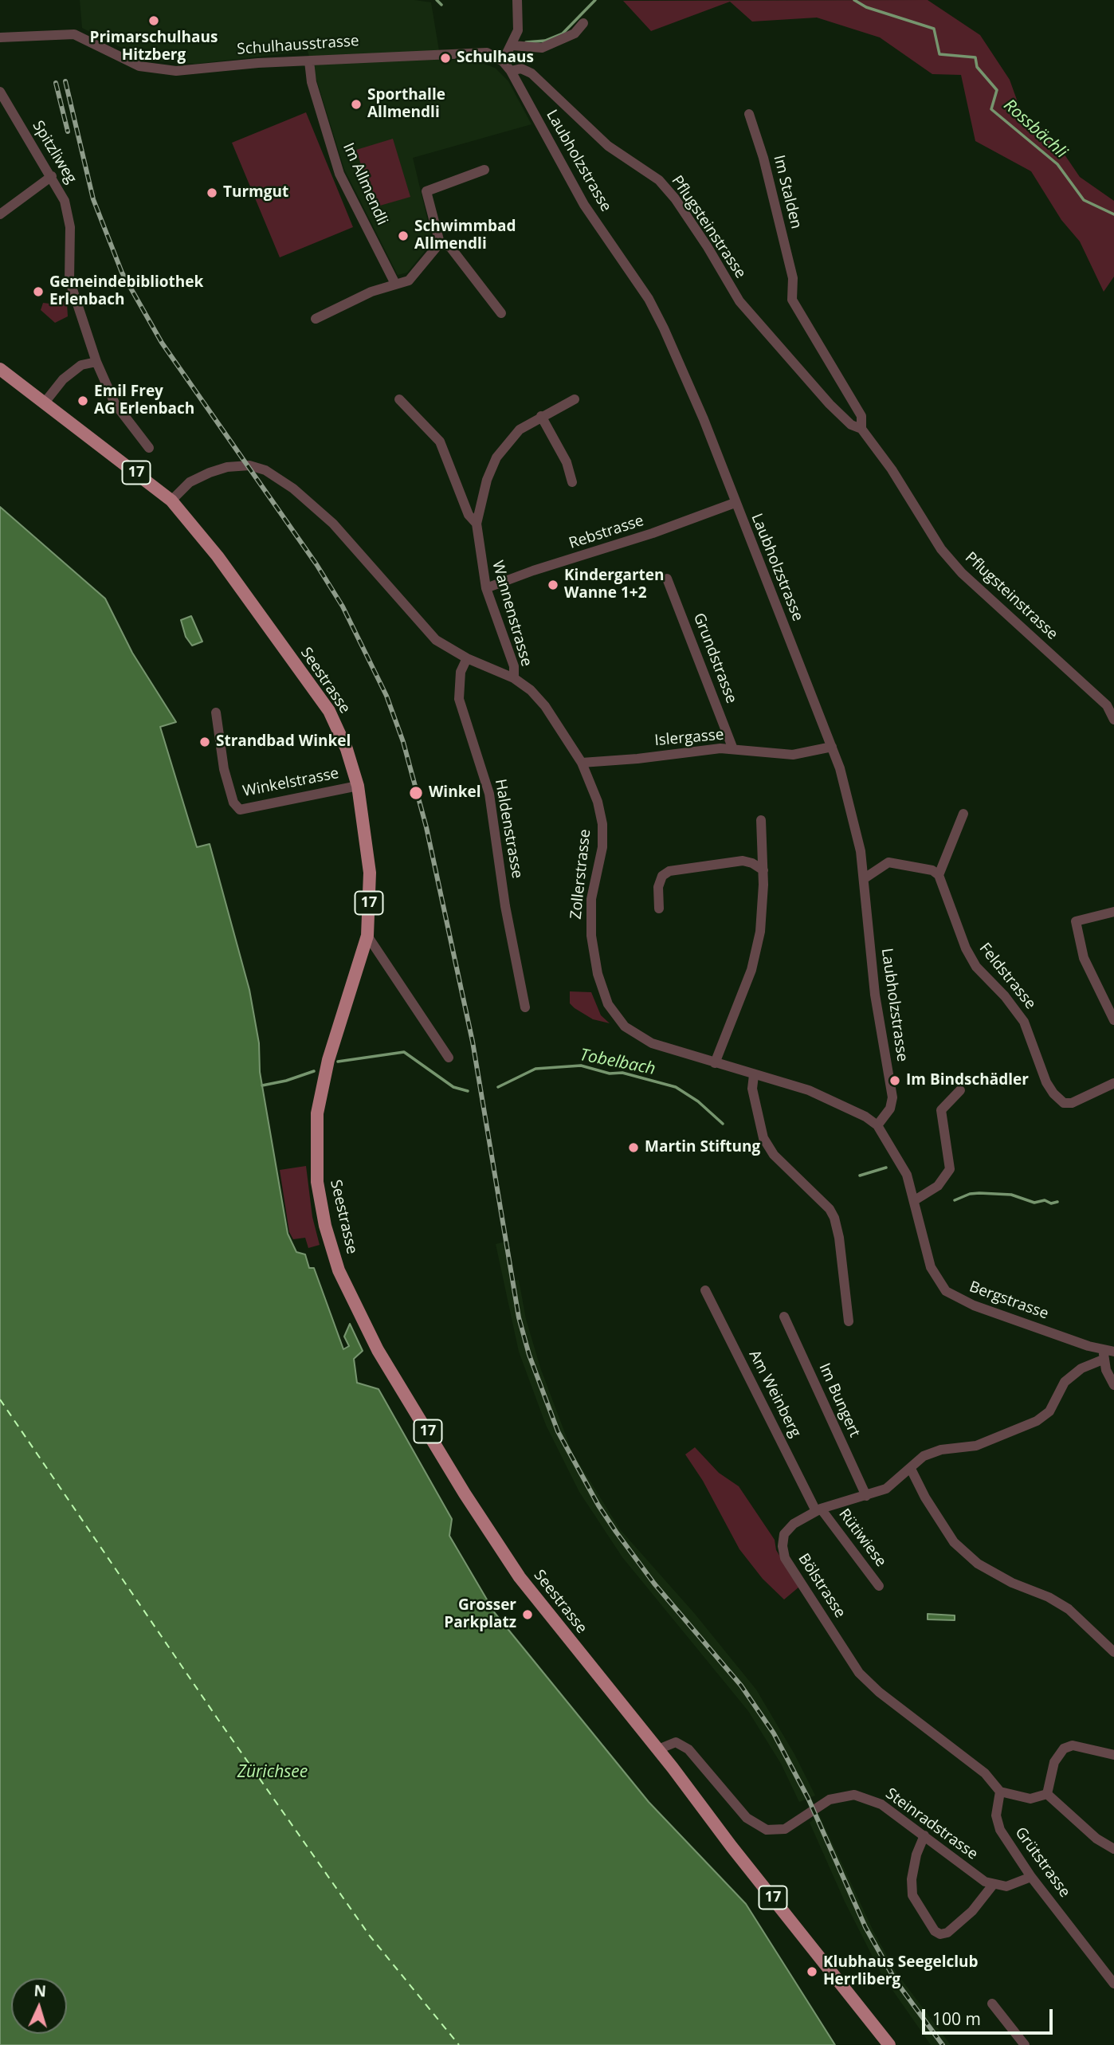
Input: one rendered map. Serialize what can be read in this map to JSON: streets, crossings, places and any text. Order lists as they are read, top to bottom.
{
  "streets": {
    "main road": ["17", "Seestrasse"],
    "street": [
      "Schulhausstrasse",
      "Spitzliweg",
      "Laubholzstrasse",
      "Im Allmendli",
      "Im Stalden",
      "Pflugsteinstrasse",
      "Rebstrasse",
      "Wannenstrasse",
      "Grundstrasse",
      "Islergasse",
      "Winkelstrasse",
      "Haldenstrasse",
      "Zollerstrasse",
      "Feldstrasse",
      "Bergstrasse",
      "Am Weinberg",
      "Im Bungert",
      "Rütiwiese",
      "Bölstrasse",
      "Steinradstrasse",
      "Grütstrasse"
    ]
  },
  "crossings": [
    ["Schulhausstrasse", "Laubholzstrasse"],
    ["Schulhausstrasse", "Im Allmendli"],
    ["Laubholzstrasse", "Pflugsteinstrasse"],
    ["Laubholzstrasse", "Rebstrasse"],
    ["Laubholzstrasse", "Islergasse"],
    ["Laubholzstrasse", "Zollerstrasse"],
    ["Im Stalden", "Pflugsteinstrasse"],
    ["Rebstrasse", "Wannenstrasse"],
    ["Wannenstrasse", "Zollerstrasse"],
    ["Grundstrasse", "Islergasse"],
    ["Seestrasse", "Winkelstrasse"],
    ["Seestrasse", "Zollerstrasse"],
    ["Seestrasse", "Steinradstrasse"],
    ["Islergasse", "Zollerstrasse"],
    ["Haldenstrasse", "Zollerstrasse"],
    ["Zollerstrasse", "Bergstrasse"],
    ["Bergstrasse", "Bölstrasse"],
    ["Am Weinberg", "Rütiwiese"],
    ["Am Weinberg", "Bölstrasse"],
    ["Im Bungert", "Bölstrasse"],
    ["Rütiwiese", "Bölstrasse"],
    ["Bölstrasse", "Grütstrasse"]
  ],
  "water": ["Rossbächli", "Tobelbach", "Zürichsee"],
  "places": [
    "Primarschulhaus Hitzberg",
    "Schulhaus",
    "Sporthalle Allmendli",
    "Turmgut",
    "Schwimmbad Allmendli",
    "Gemeindebibliothek Erlenbach",
    "Emil Frey AG Erlenbach",
    "Kindergarten Wanne 1+2",
    "Strandbad Winkel",
    "Winkel",
    "Im Bindschädler",
    "Martin Stiftung",
    "Grosser Parkplatz",
    "Klubhaus Seegelclub Herrliberg"
  ],
  "scale_bar": "100 m",
  "north": "top"
}
